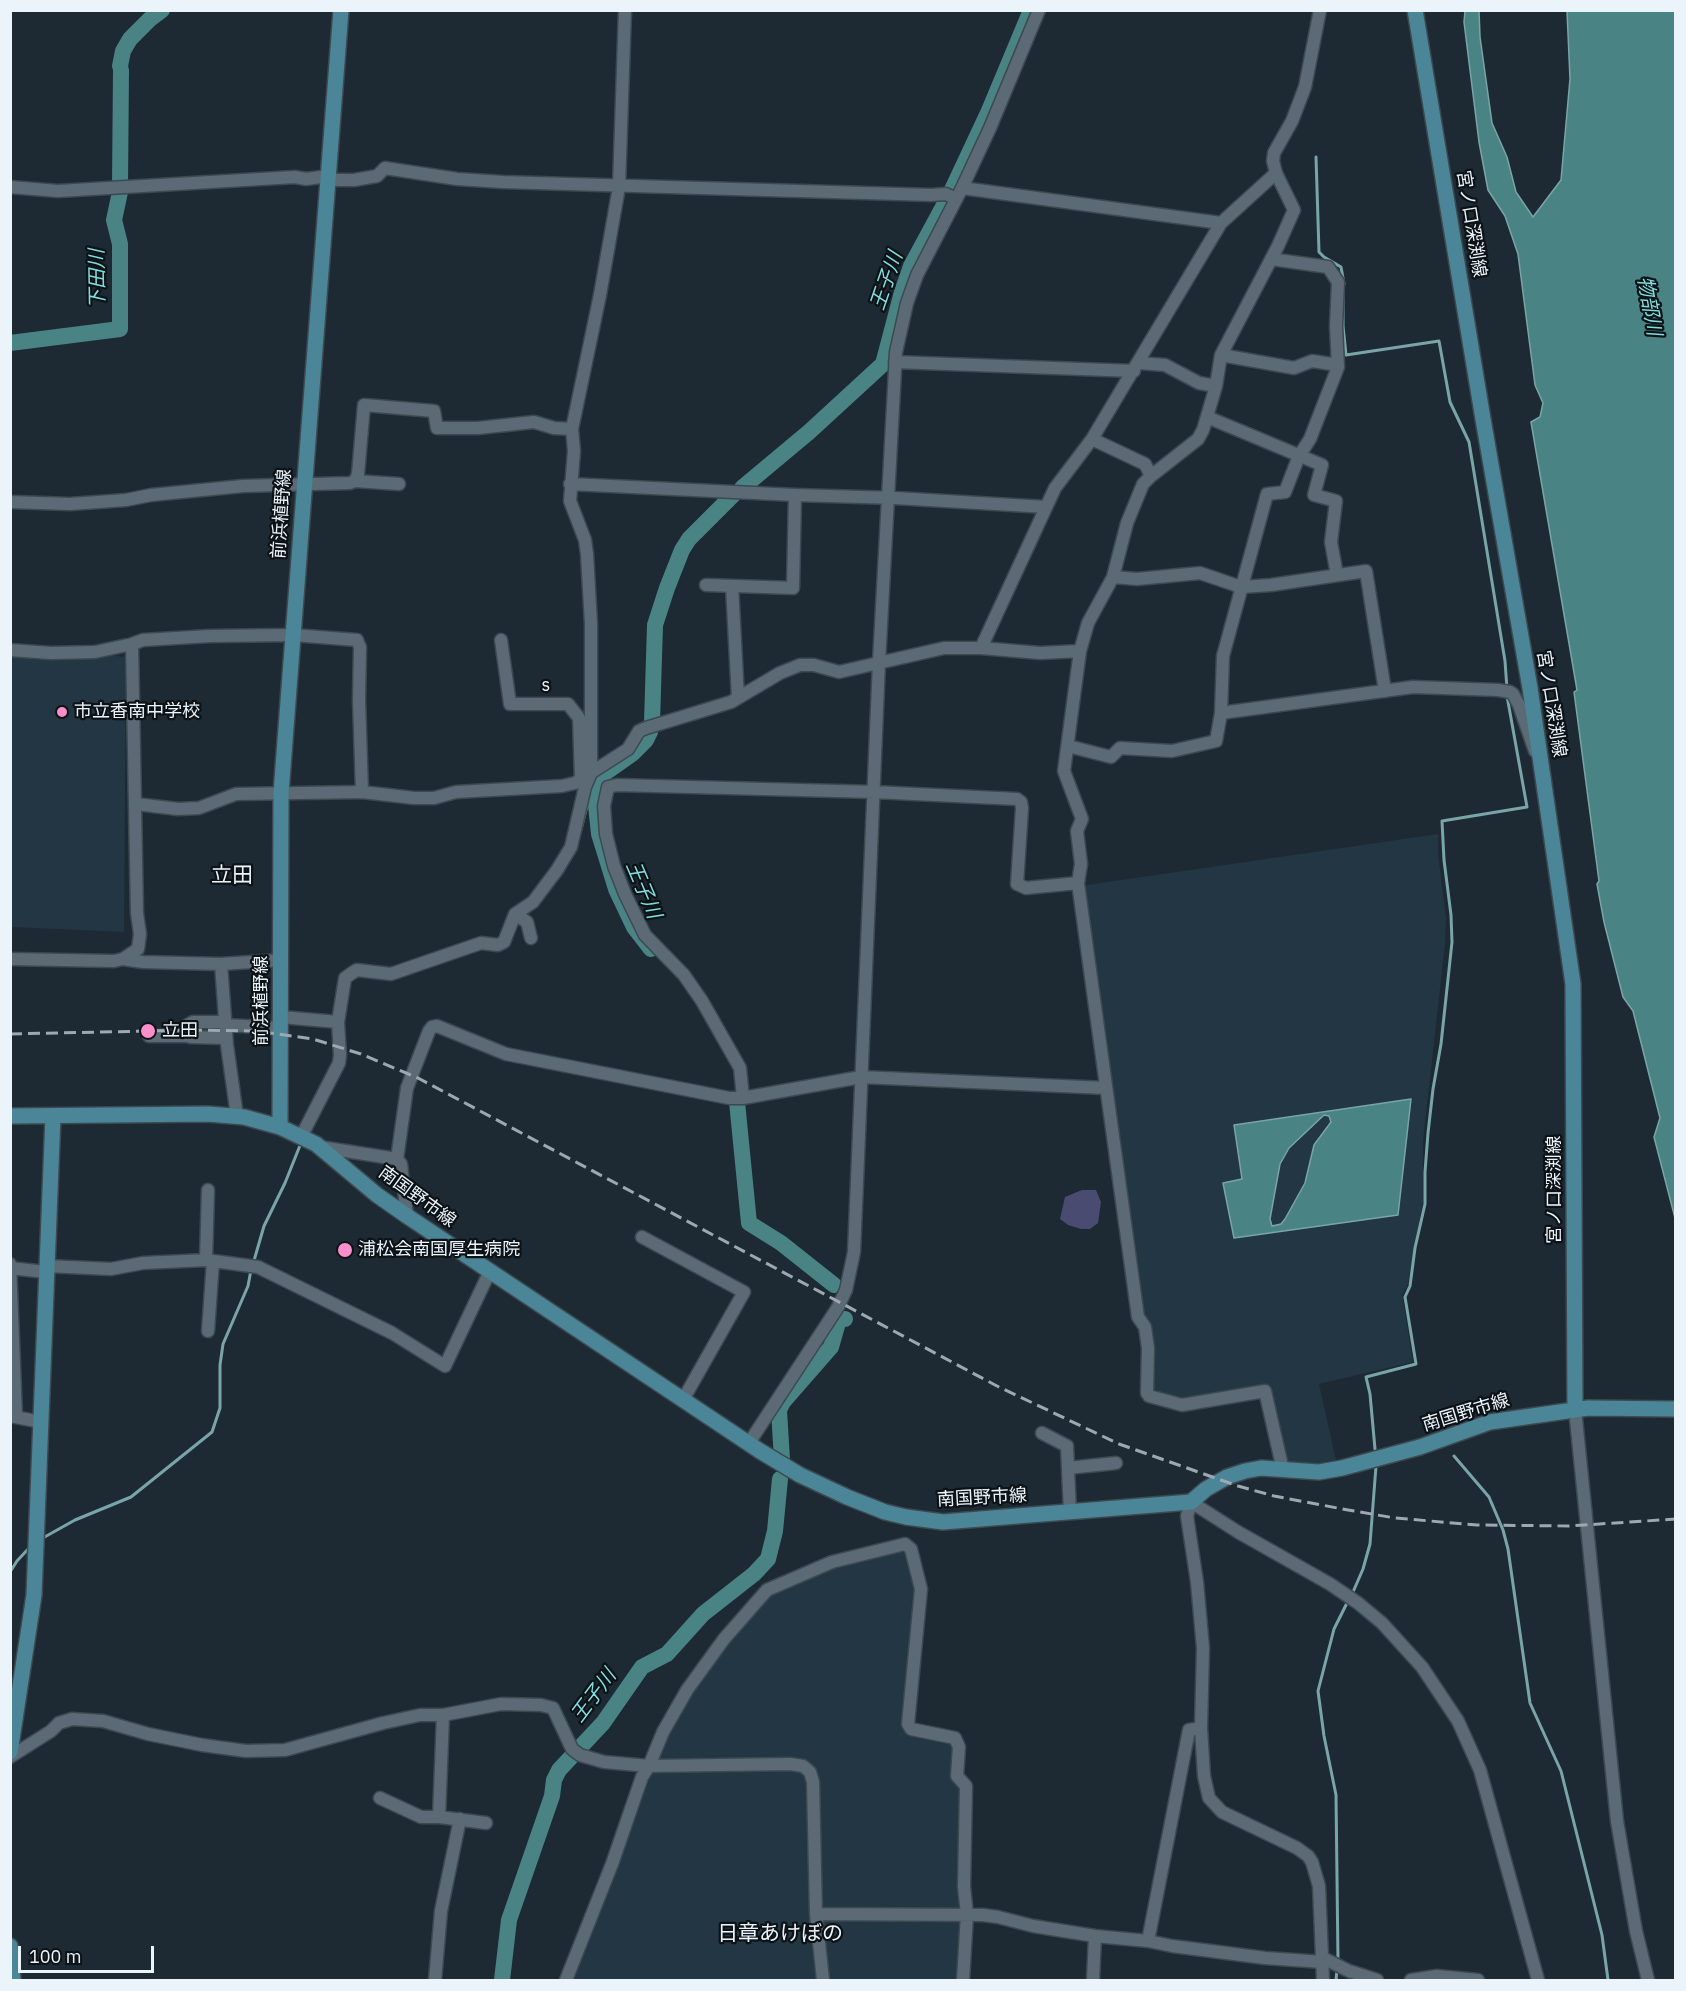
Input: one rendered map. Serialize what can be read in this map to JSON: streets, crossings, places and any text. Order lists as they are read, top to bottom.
{
  "streets": {
    "main road": ["宮ノ口深渕線", "前浜植野線", "南国野市線"],
    "street": ["s"]
  },
  "crossings": [
    ["宮ノ口深渕線", "南国野市線"],
    ["前浜植野線", "南国野市線"]
  ],
  "districts": ["立田", "日章あけぼの"],
  "water": ["下田川", "王子川", "物部川"],
  "places": ["市立香南中学校", "立田", "浦松会南国厚生病院"],
  "scale_bar": "100 m"
}
